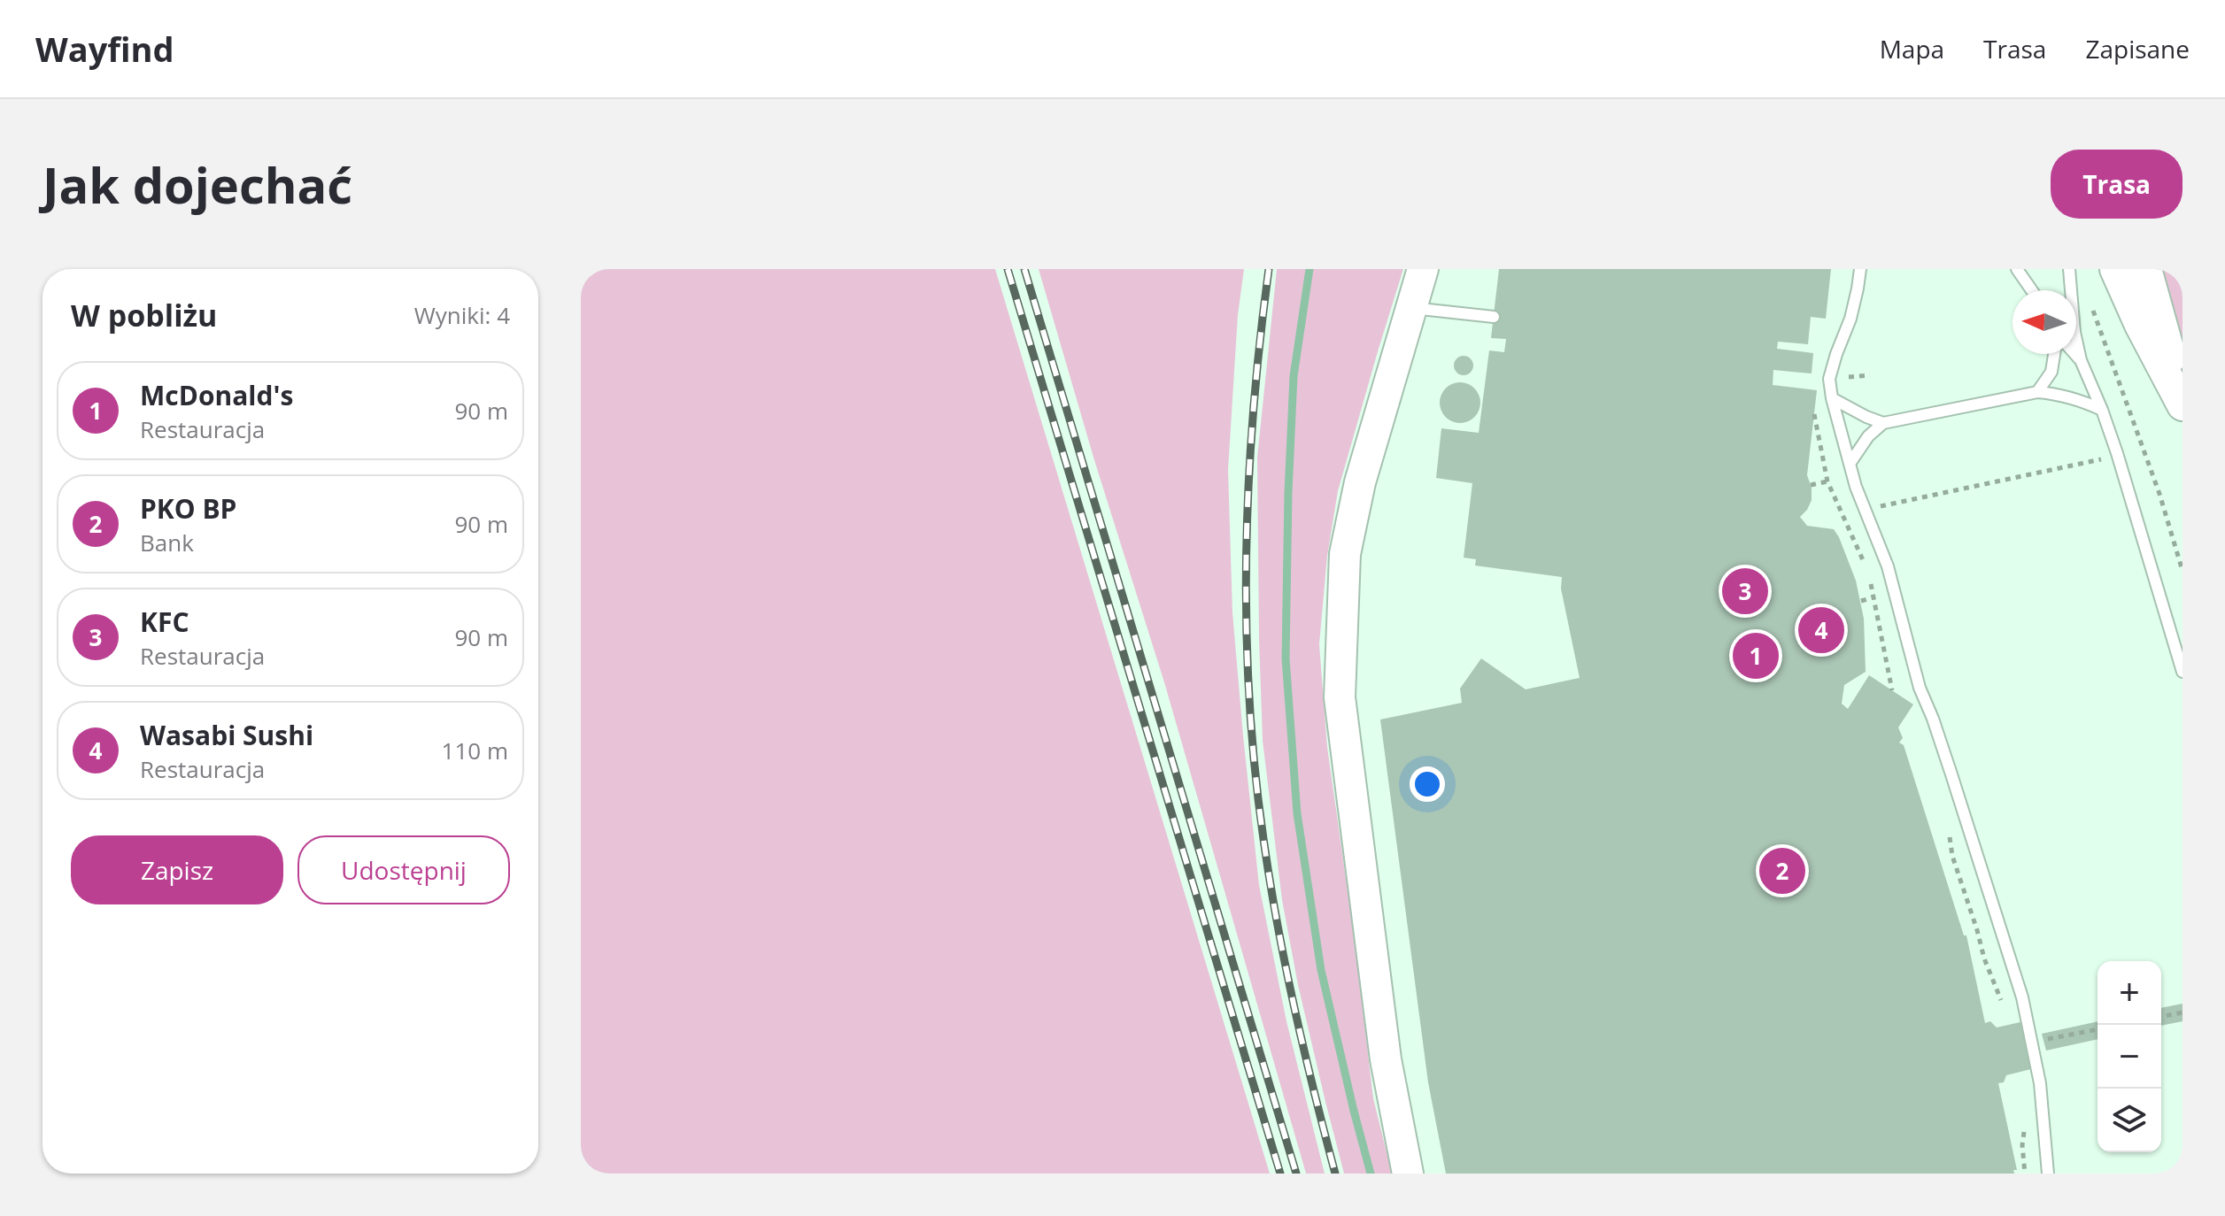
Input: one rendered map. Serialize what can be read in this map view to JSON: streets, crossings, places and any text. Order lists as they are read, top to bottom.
{
  "north": "left",
  "page": {
    "header": "Wayfind",
    "nav": ["Mapa", "Trasa", "Zapisane"],
    "buttons": [
      "Trasa",
      ["Zapisz", "Udostępnij"]
    ],
    "title": "Jak dojechać",
    "heading": ["W pobliżu", "Wyniki: 4"],
    "list": [
      {
        "mark": "1",
        "name": "McDonald's",
        "note": "Restauracja",
        "value": "90 m"
      },
      {
        "mark": "2",
        "name": "PKO BP",
        "note": "Bank",
        "value": "90 m"
      },
      {
        "mark": "3",
        "name": "KFC",
        "note": "Restauracja",
        "value": "90 m"
      },
      {
        "mark": "4",
        "name": "Wasabi Sushi",
        "note": "Restauracja",
        "value": "110 m"
      }
    ],
    "pins": [
      "3",
      "4",
      "1",
      "2"
    ],
    "map_buttons": ["+", "−"]
  }
}
